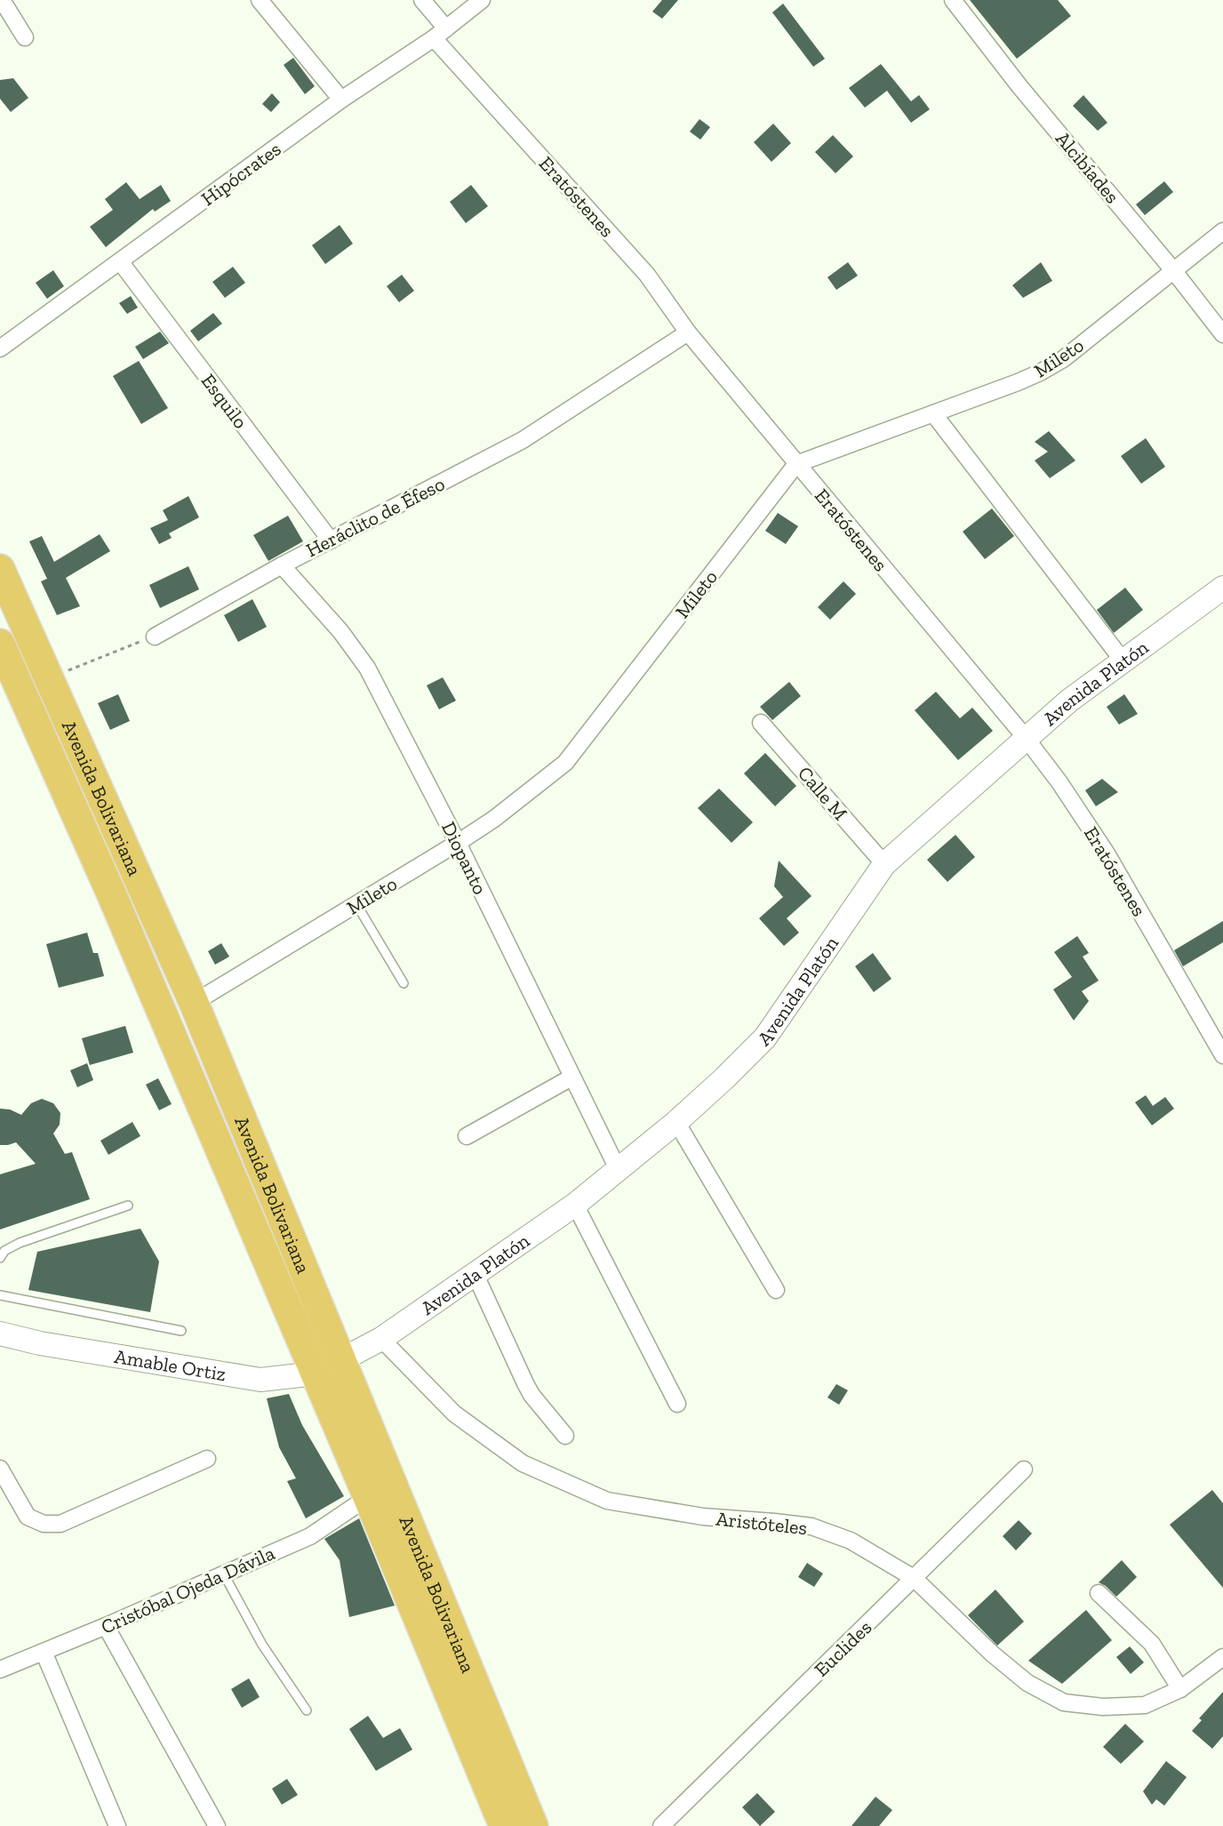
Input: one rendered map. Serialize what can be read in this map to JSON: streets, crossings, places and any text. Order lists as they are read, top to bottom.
{
  "streets": {
    "highway": ["Avenida Bolivariana"],
    "street": [
      "Alcibíades",
      "Hipócrates",
      "Eratóstenes",
      "Mileto",
      "Esquilo",
      "Heráclito de Éfeso",
      "Avenida Platón",
      "Calle M",
      "Diopanto",
      "Amable Ortiz",
      "Aristóteles",
      "Cristóbal Ojeda Dávila",
      "Euclides"
    ]
  },
  "crossings": [
    ["Alcibíades", "Mileto"],
    ["Hipócrates", "Eratóstenes"],
    ["Hipócrates", "Esquilo"],
    ["Eratóstenes", "Mileto"],
    ["Eratóstenes", "Heráclito de Éfeso"],
    ["Eratóstenes", "Avenida Platón"],
    ["Mileto", "Avenida Bolivariana"],
    ["Mileto", "Diopanto"],
    ["Esquilo", "Heráclito de Éfeso"],
    ["Heráclito de Éfeso", "Diopanto"],
    ["Avenida Platón", "Calle M"],
    ["Avenida Platón", "Avenida Bolivariana"],
    ["Avenida Platón", "Diopanto"],
    ["Avenida Platón", "Amable Ortiz"],
    ["Avenida Platón", "Aristóteles"],
    ["Avenida Bolivariana", "Amable Ortiz"],
    ["Avenida Bolivariana", "Cristóbal Ojeda Dávila"],
    ["Aristóteles", "Euclides"]
  ]
}
